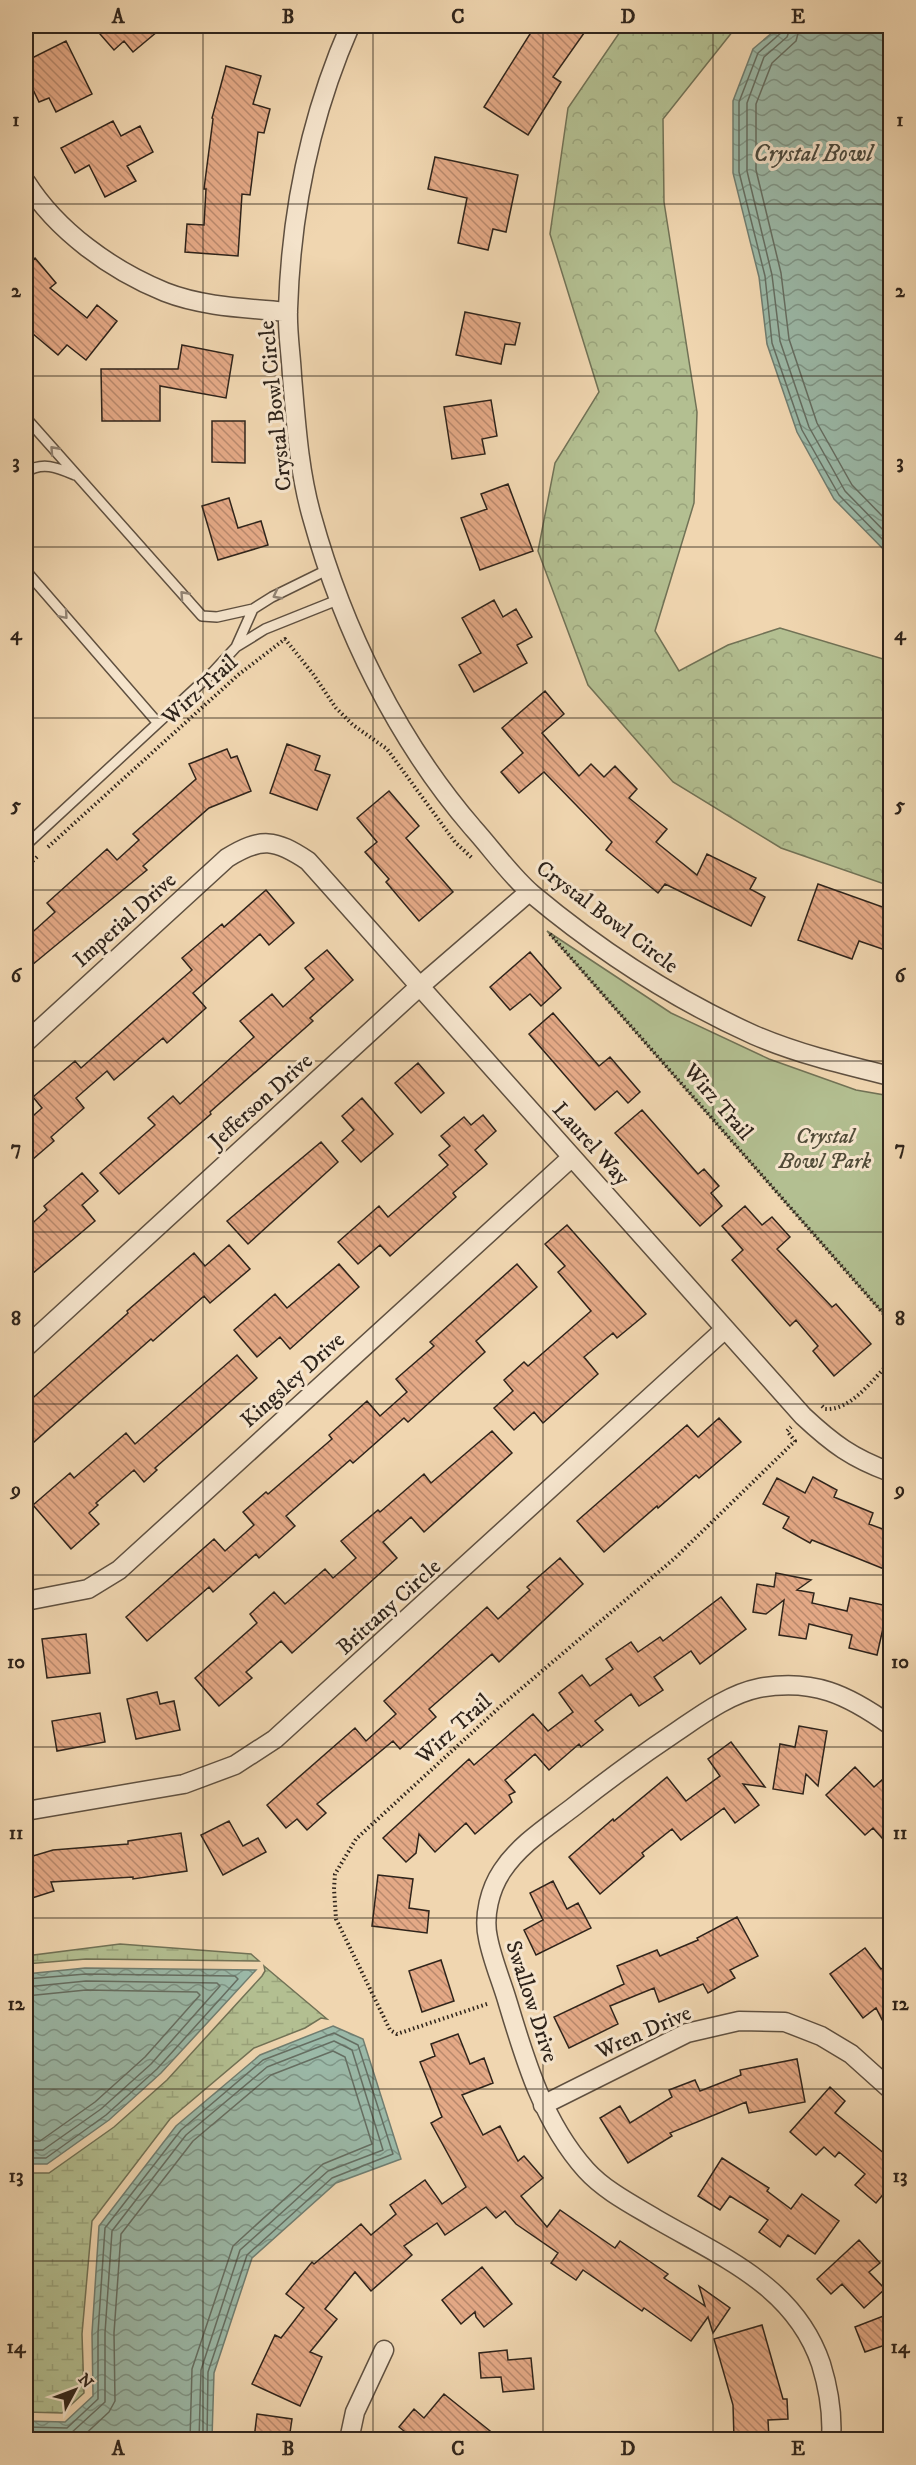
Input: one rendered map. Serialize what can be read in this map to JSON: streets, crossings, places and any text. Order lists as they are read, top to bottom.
{
  "streets": {
    "street": [
      "Crystal Bowl Circle",
      "Imperial Drive",
      "Jefferson Drive",
      "Laurel Way",
      "Kingsley Drive",
      "Brittany Circle",
      "Swallow Drive",
      "Wren Drive"
    ],
    "path": ["Wirz Trail"]
  },
  "crossings": [
    ["Crystal Bowl Circle", "Jefferson Drive"],
    ["Imperial Drive", "Laurel Way"],
    ["Jefferson Drive", "Laurel Way"],
    ["Laurel Way", "Kingsley Drive"],
    ["Laurel Way", "Brittany Circle"],
    ["Swallow Drive", "Wren Drive"]
  ],
  "water": ["Crystal Bowl"],
  "parks": ["Crystal Bowl Park"],
  "north": "top right",
  "grid": {
    "columns": [
      "A",
      "B",
      "C",
      "D",
      "E"
    ],
    "rows": [
      "1",
      "2",
      "3",
      "4",
      "5",
      "6",
      "7",
      "8",
      "9",
      "10",
      "11",
      "12",
      "13",
      "14"
    ]
  }
}
